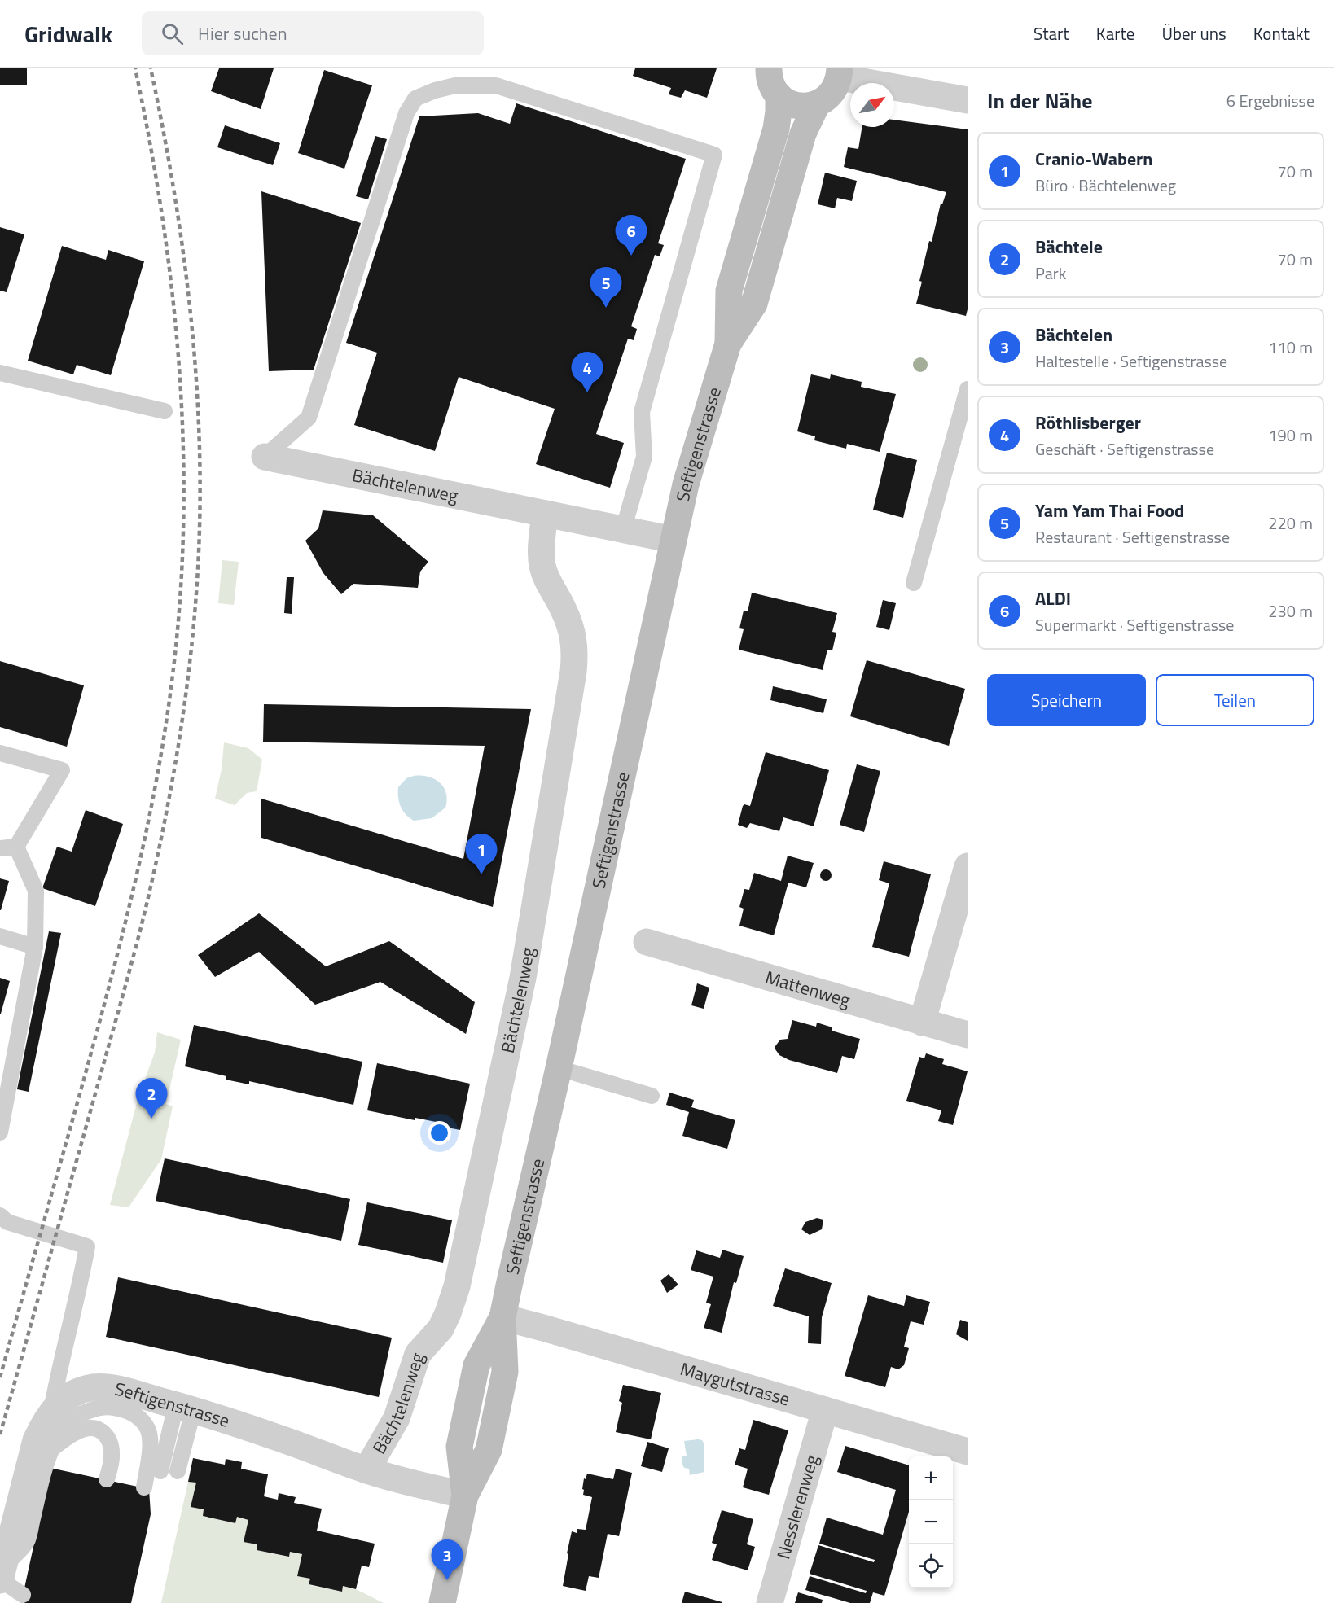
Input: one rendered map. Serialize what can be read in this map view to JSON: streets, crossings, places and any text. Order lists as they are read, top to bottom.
{
  "streets": {
    "main road": ["Seftigenstrasse"],
    "street": [
      "Bächtelenweg",
      "Mattenweg",
      "Maygutstrasse",
      "Nesslerenweg"
    ]
  },
  "crossings": [
    ["Seftigenstrasse", "Bächtelenweg"],
    ["Seftigenstrasse", "Maygutstrasse"],
    ["Maygutstrasse", "Nesslerenweg"]
  ],
  "north": "top right",
  "page": {
    "header": "Gridwalk",
    "search": "Hier suchen",
    "nav": [
      "Start",
      "Karte",
      "Über uns",
      "Kontakt"
    ],
    "heading": ["In der Nähe", "6 Ergebnisse"],
    "list": [
      {
        "mark": "1",
        "name": "Cranio-Wabern",
        "note": "Büro · Bächtelenweg",
        "value": "70 m"
      },
      {
        "mark": "2",
        "name": "Bächtele",
        "note": "Park",
        "value": "70 m"
      },
      {
        "mark": "3",
        "name": "Bächtelen",
        "note": "Haltestelle · Seftigenstrasse",
        "value": "110 m"
      },
      {
        "mark": "4",
        "name": "Röthlisberger",
        "note": "Geschäft · Seftigenstrasse",
        "value": "190 m"
      },
      {
        "mark": "5",
        "name": "Yam Yam Thai Food",
        "note": "Restaurant · Seftigenstrasse",
        "value": "220 m"
      },
      {
        "mark": "6",
        "name": "ALDI",
        "note": "Supermarkt · Seftigenstrasse",
        "value": "230 m"
      }
    ],
    "pins": [
      "6",
      "5",
      "4",
      "1",
      "2",
      "3"
    ],
    "buttons": ["Speichern", "Teilen"],
    "map_buttons": ["+", "−"]
  }
}
